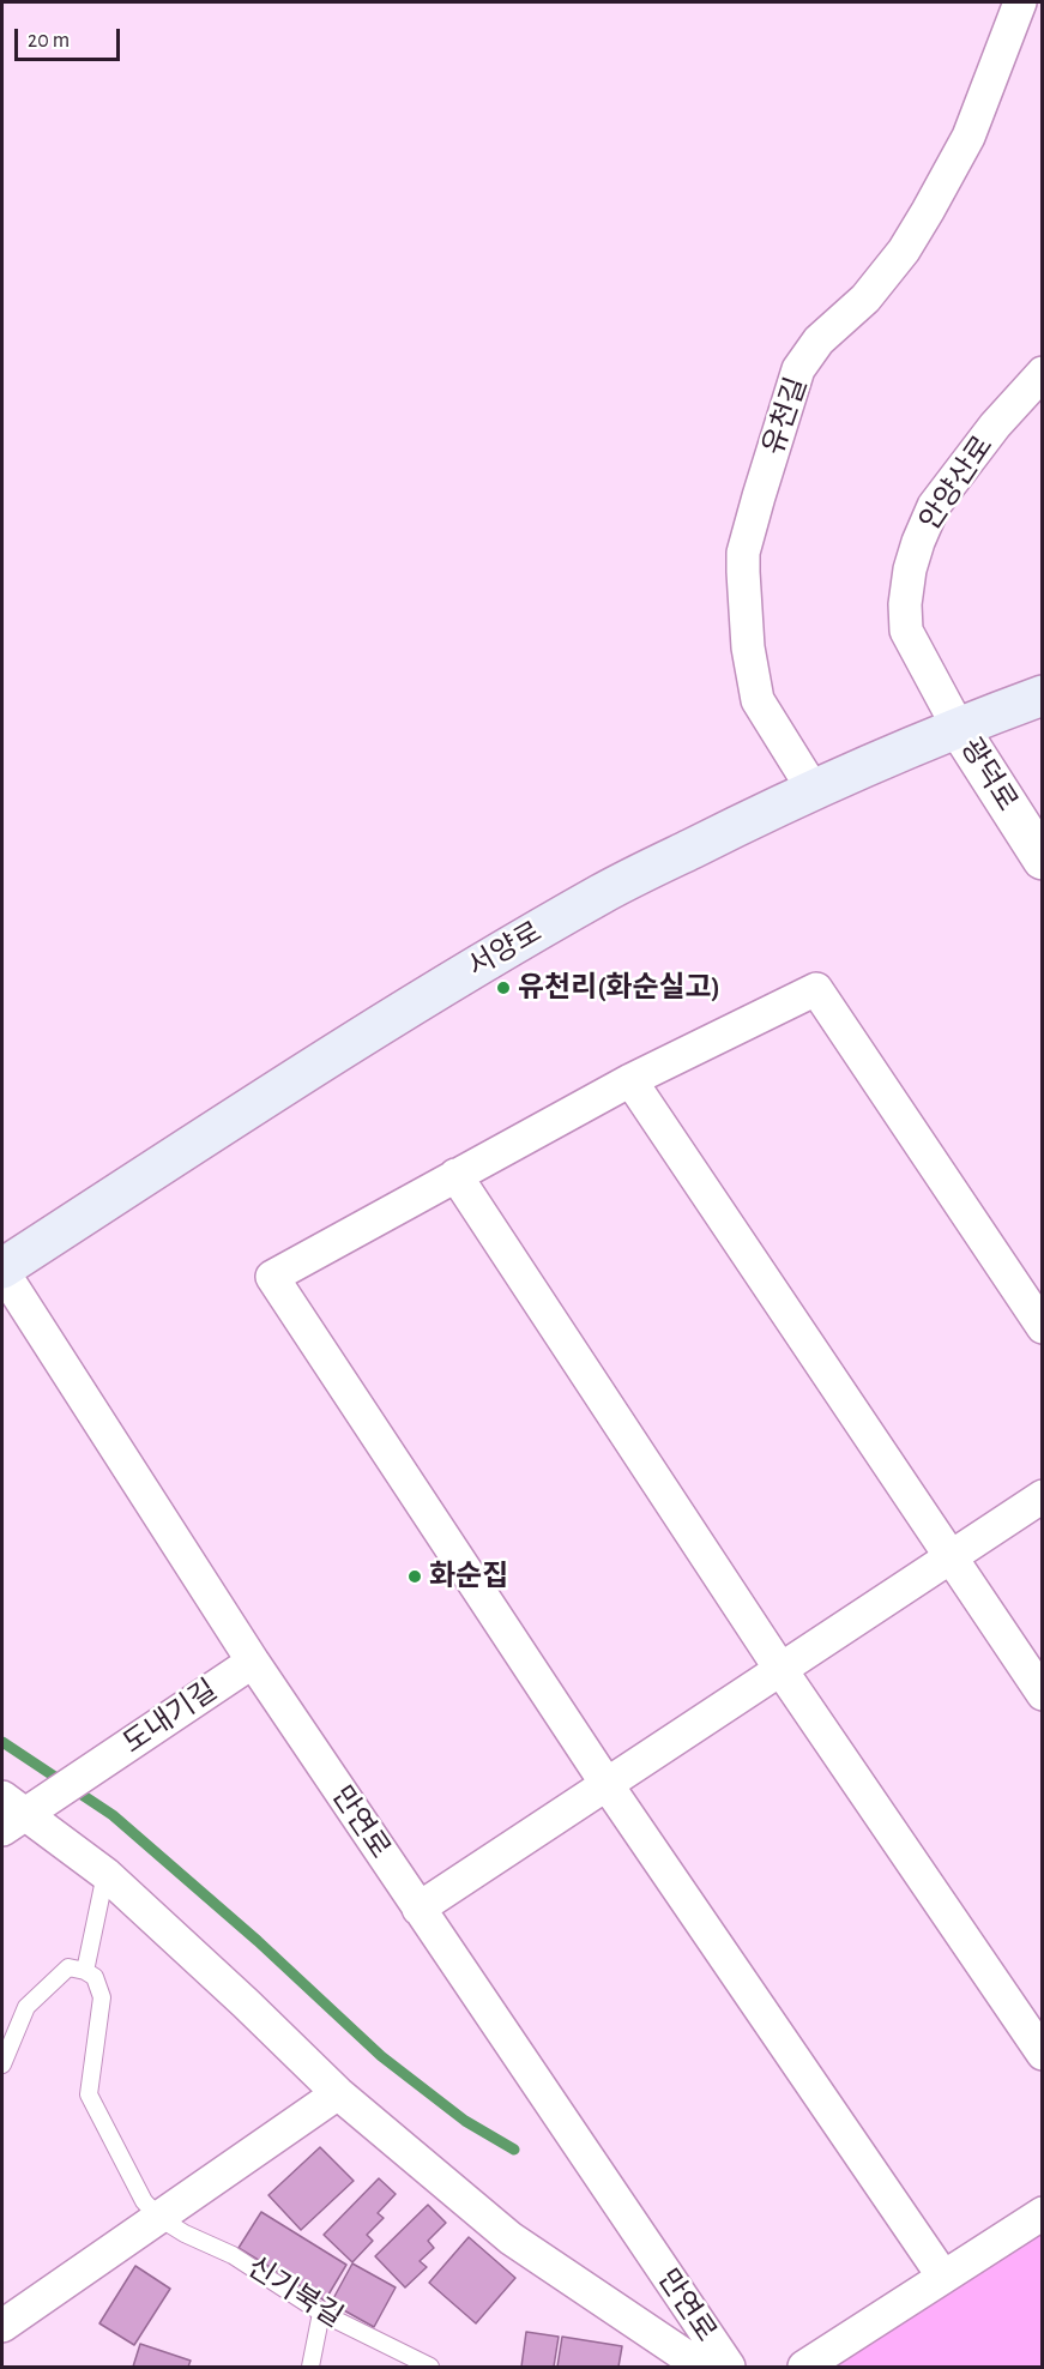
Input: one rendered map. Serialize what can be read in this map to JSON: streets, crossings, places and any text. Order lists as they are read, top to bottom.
{
  "streets": {
    "main road": ["서양로"],
    "street": [
      "유천길",
      "안양산로",
      "광덕로",
      "도내기길",
      "만연로"
    ],
    "lane": ["신기북길"]
  },
  "crossings": [
    ["유천길", "서양로"],
    ["안양산로", "광덕로"],
    ["안양산로", "서양로"],
    ["광덕로", "서양로"],
    ["서양로", "만연로"],
    ["도내기길", "만연로"]
  ],
  "places": ["유천리(화순실고)", "화순집"],
  "scale_bar": "20 m"
}
